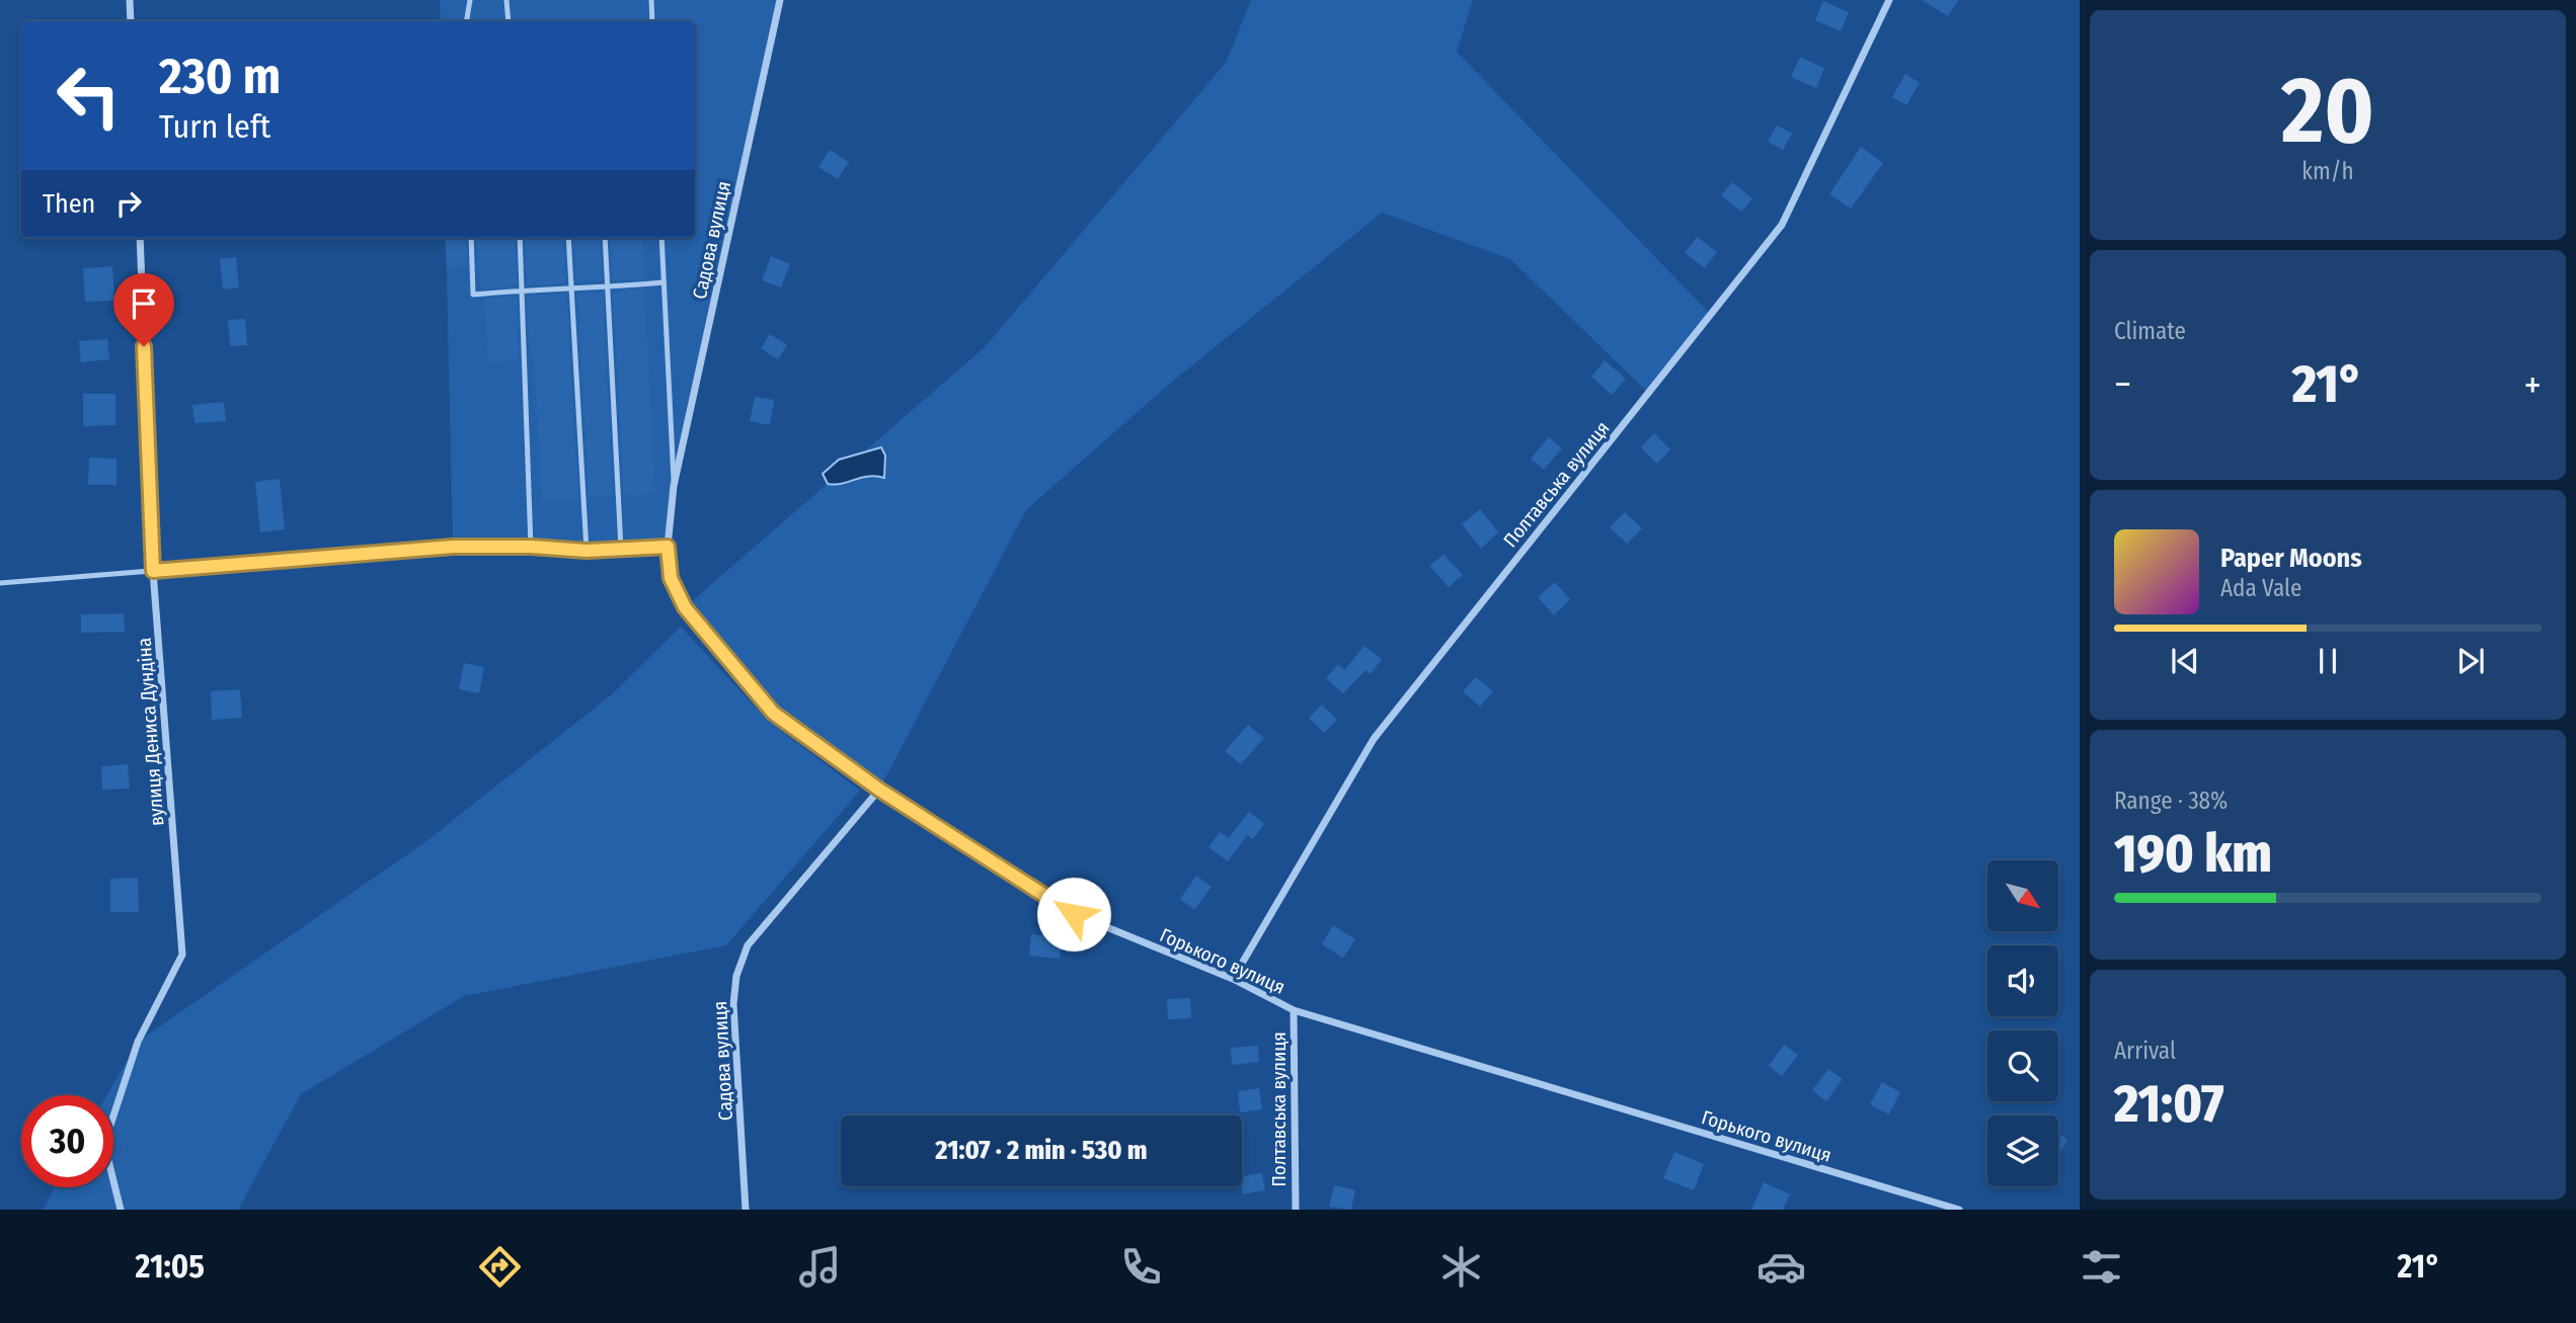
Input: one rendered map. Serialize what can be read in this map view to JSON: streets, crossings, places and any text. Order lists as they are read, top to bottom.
{
  "streets": {
    "street": [
      "Садова вулиця",
      "Полтавська вулиця",
      "вулиця Дениса Дундіна",
      "Горького вулиця"
    ]
  },
  "crossings": [
    ["Садова вулиця", "Горького вулиця"],
    ["Полтавська вулиця", "Горького вулиця"]
  ],
  "north": "bottom right",
  "page": {
    "tile": [
      ["20", "km/h"],
      "Climate",
      ["Range · 38%", "190 km"],
      ["Arrival", "21:07"]
    ],
    "turn": ["230 m", "Turn left"],
    "then": "Then",
    "heat": ["−", "21°", "+"],
    "song": ["Paper Moons", "Ada Vale"],
    "limit": "30",
    "trip": "21:07 · 2 min · 530 m",
    "tabs": ["21:05", "21°"]
  }
}
